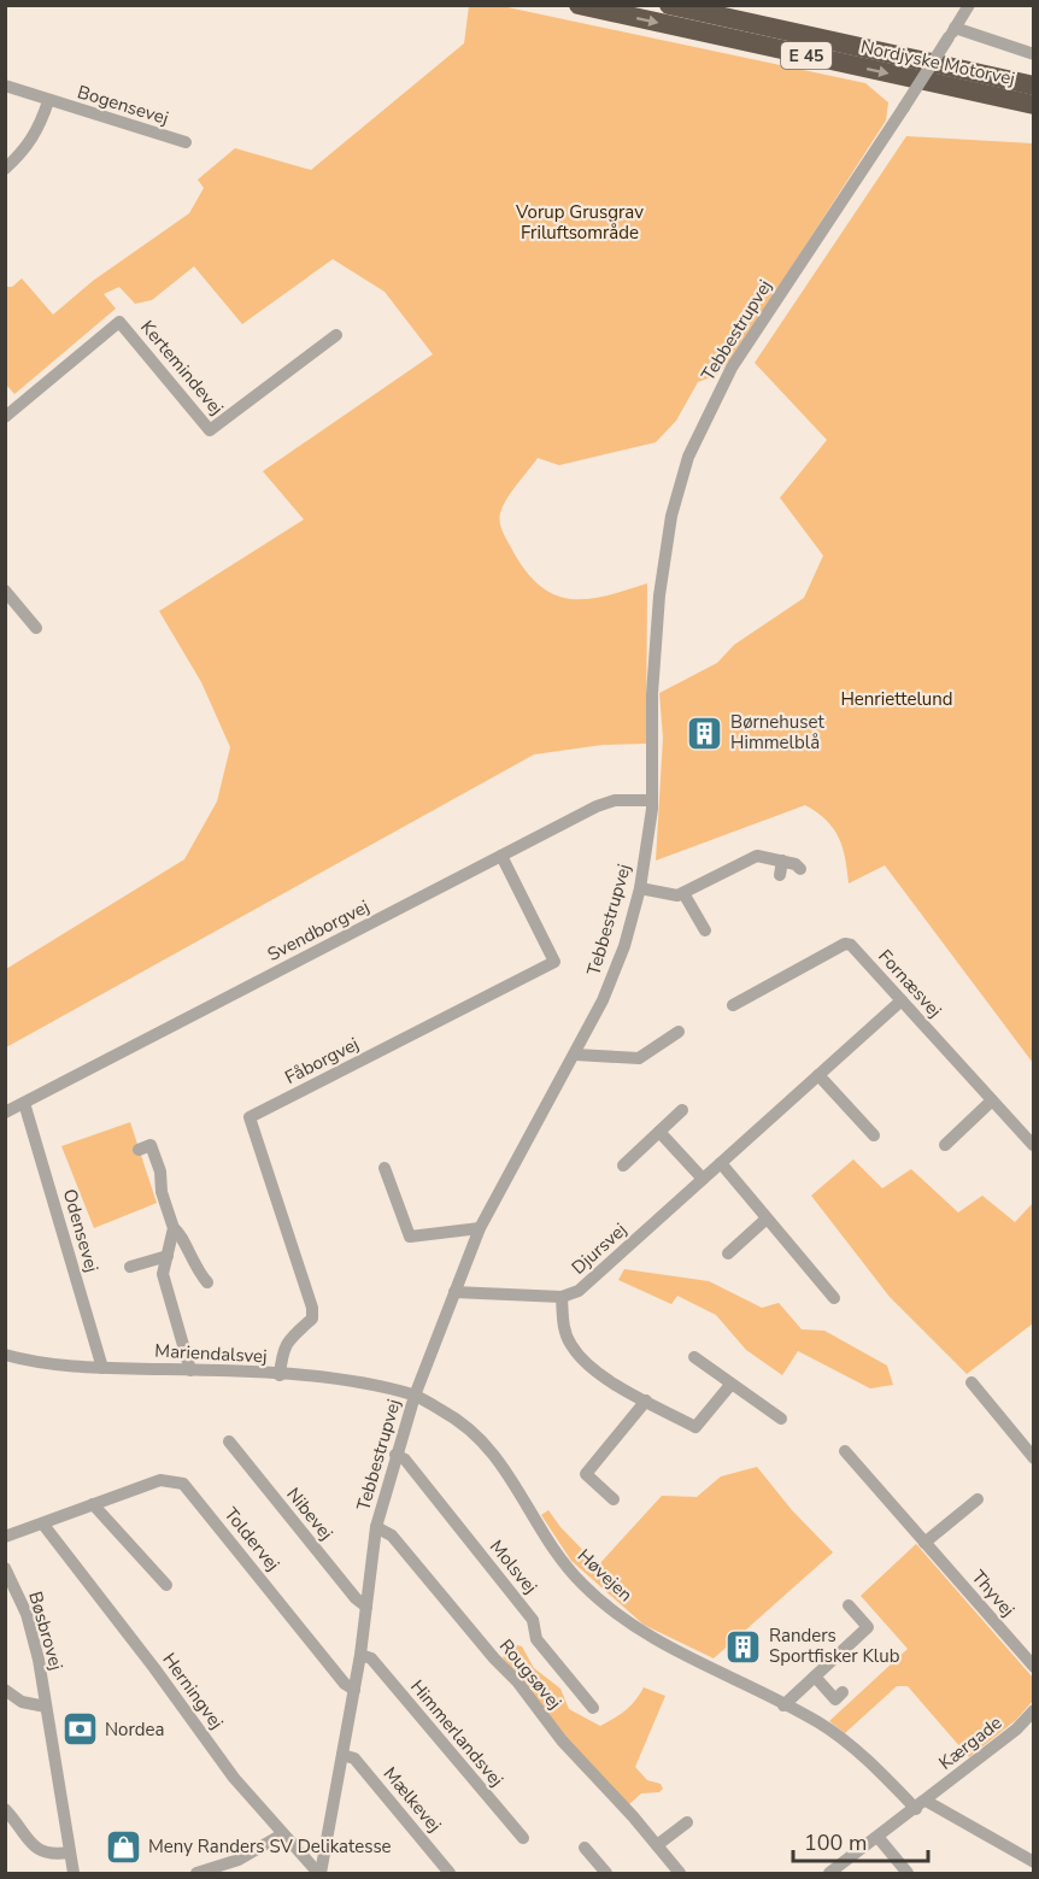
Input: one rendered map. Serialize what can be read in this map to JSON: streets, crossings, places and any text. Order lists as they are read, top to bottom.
{
  "streets": {
    "highway": ["E 45", "Nordjyske Motorvej"],
    "street": [
      "Bogensevej",
      "Tebbestrupvej",
      "Kertemindevej",
      "Svendborgvej",
      "Fornæsvej",
      "Fåborgvej",
      "Odensevej",
      "Djursvej",
      "Mariendalsvej",
      "Nibevej",
      "Toldervej",
      "Molsvej",
      "Høvejen",
      "Thyvej",
      "Bøsbrovej",
      "Rougsøvej",
      "Herningvej",
      "Himmerlandsvej",
      "Kærgade",
      "Mælkevej"
    ]
  },
  "crossings": [
    ["Tebbestrupvej", "Svendborgvej"],
    ["Tebbestrupvej", "Djursvej"],
    ["Tebbestrupvej", "Mariendalsvej"],
    ["Tebbestrupvej", "Nibevej"],
    ["Tebbestrupvej", "Toldervej"],
    ["Tebbestrupvej", "Molsvej"],
    ["Tebbestrupvej", "Høvejen"],
    ["Tebbestrupvej", "Rougsøvej"],
    ["Tebbestrupvej", "Herningvej"],
    ["Tebbestrupvej", "Himmerlandsvej"],
    ["Tebbestrupvej", "Mælkevej"],
    ["Svendborgvej", "Fåborgvej"],
    ["Svendborgvej", "Odensevej"],
    ["Fornæsvej", "Djursvej"],
    ["Fåborgvej", "Mariendalsvej"],
    ["Odensevej", "Mariendalsvej"],
    ["Mariendalsvej", "Høvejen"],
    ["Toldervej", "Herningvej"],
    ["Høvejen", "Kærgade"]
  ],
  "parks": ["Vorup Grusgrav Friluftsområde", "Henriettelund"],
  "places": {
    "building": ["Børnehuset Himmelblå", "Randers Sportfisker Klub"],
    "bank": ["Nordea"],
    "shop": ["Meny Randers SV Delikatesse"]
  },
  "scale_bar": "100 m"
}
